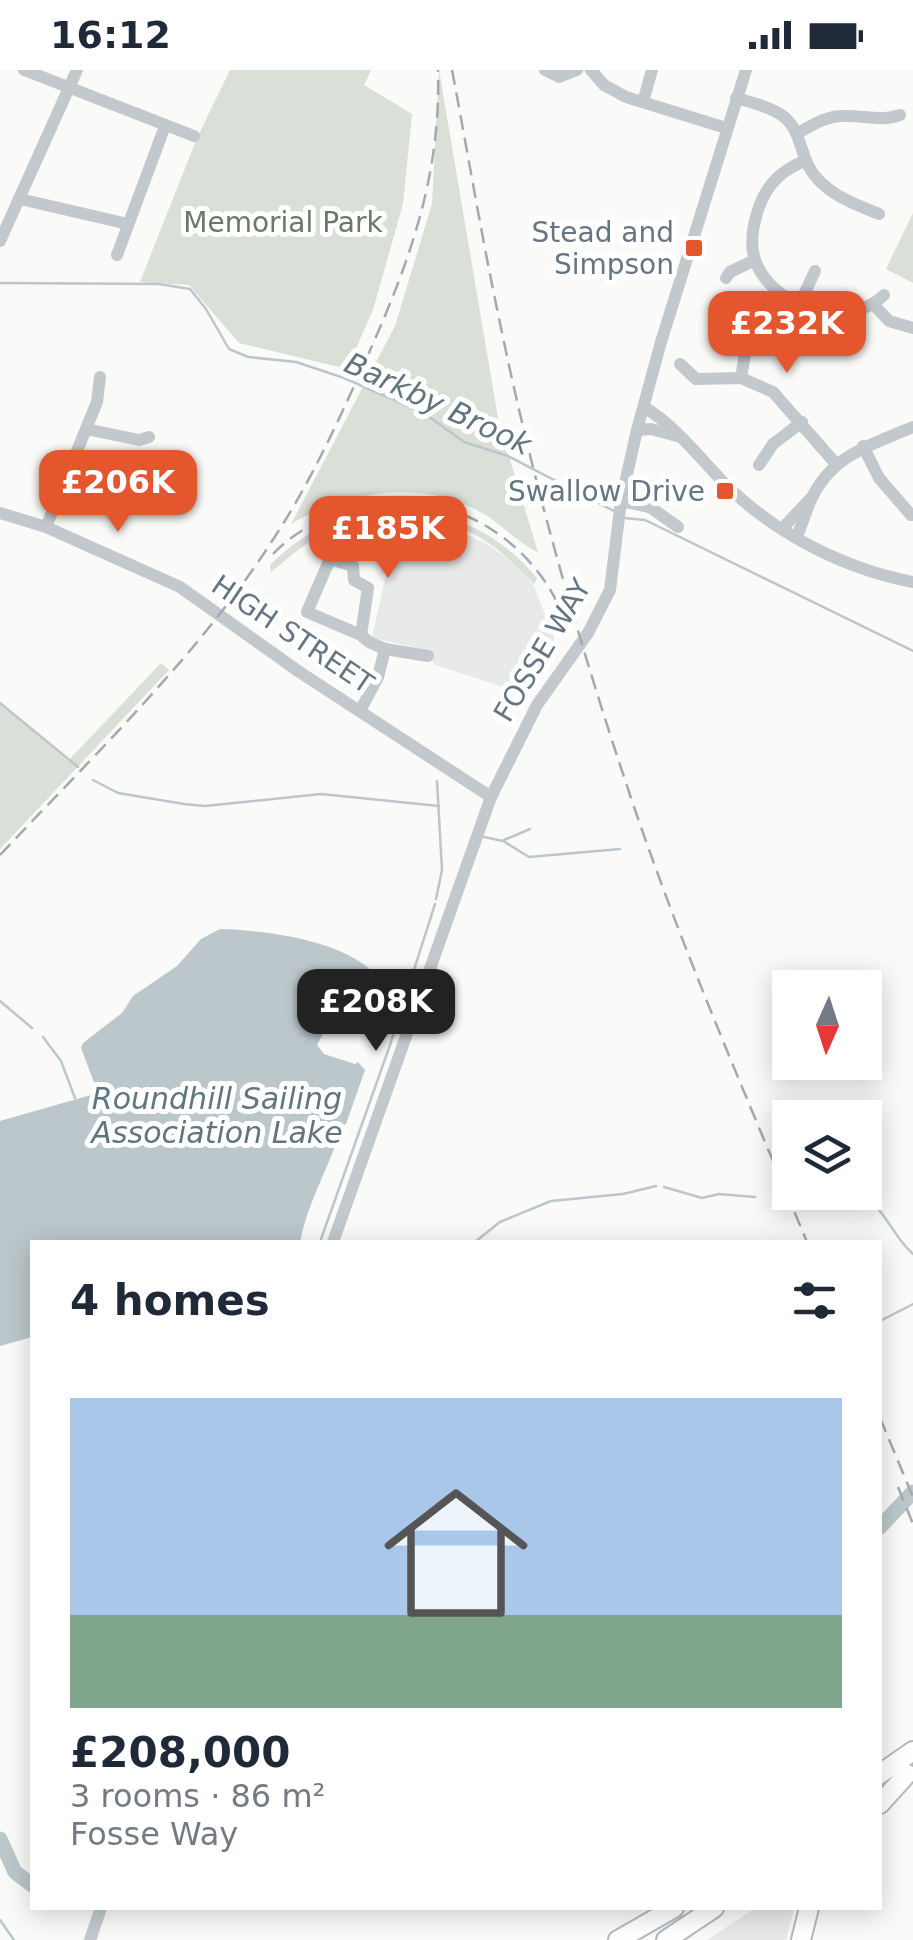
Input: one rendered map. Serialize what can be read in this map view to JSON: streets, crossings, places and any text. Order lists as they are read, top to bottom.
{
  "streets": {
    "street": ["HIGH STREET", "FOSSE WAY"]
  },
  "crossings": [
    ["HIGH STREET", "FOSSE WAY"]
  ],
  "water": ["Barkby Brook", "Roundhill Sailing Association Lake"],
  "parks": ["Memorial Park"],
  "places": {
    "transit": ["Stead and Simpson", "Swallow Drive"]
  },
  "north": "bottom",
  "page": {
    "status": "16:12",
    "price": [
      "£232K",
      "£206K",
      "£185K",
      "£208K"
    ],
    "heading": "4 homes",
    "list": [
      {
        "name": "£208,000",
        "note": "3 rooms · 86 m² · Fosse Way"
      }
    ]
  }
}
